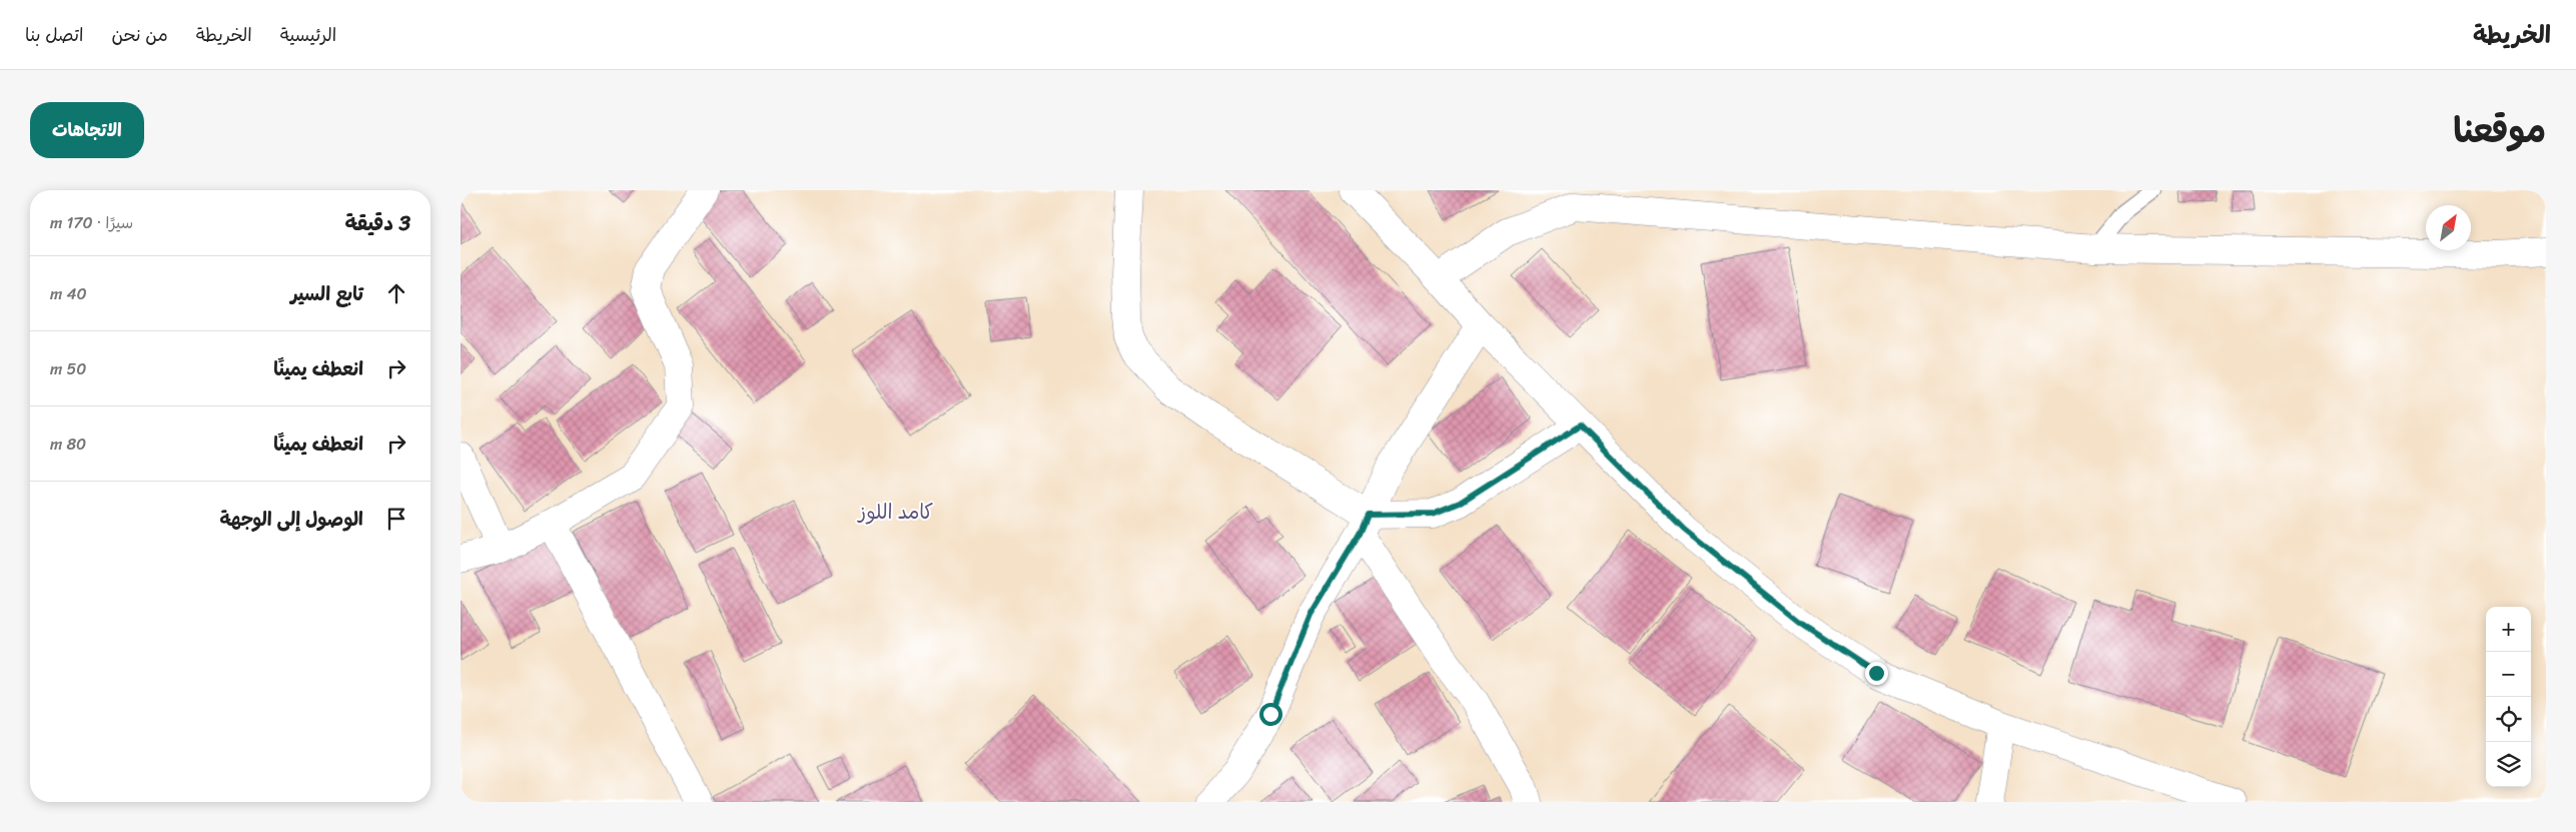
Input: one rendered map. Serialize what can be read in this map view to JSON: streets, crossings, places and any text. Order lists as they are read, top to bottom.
{
  "districts": ["كامد اللوز"],
  "north": "top right",
  "page": {
    "header": "الخريطة",
    "nav": [
      "الرئيسية",
      "الخريطة",
      "من نحن",
      "اتصل بنا"
    ],
    "title": "موقعنا",
    "buttons": "الاتجاهات",
    "heading": ["3 دقيقة", "سيرًا · 170 m"],
    "list": [
      ["تابع السير", "40 m"],
      ["انعطف يمينًا", "50 m"],
      ["انعطف يمينًا", "80 m"],
      "الوصول إلى الوجهة"
    ],
    "map_buttons": ["+", "−"]
  }
}
